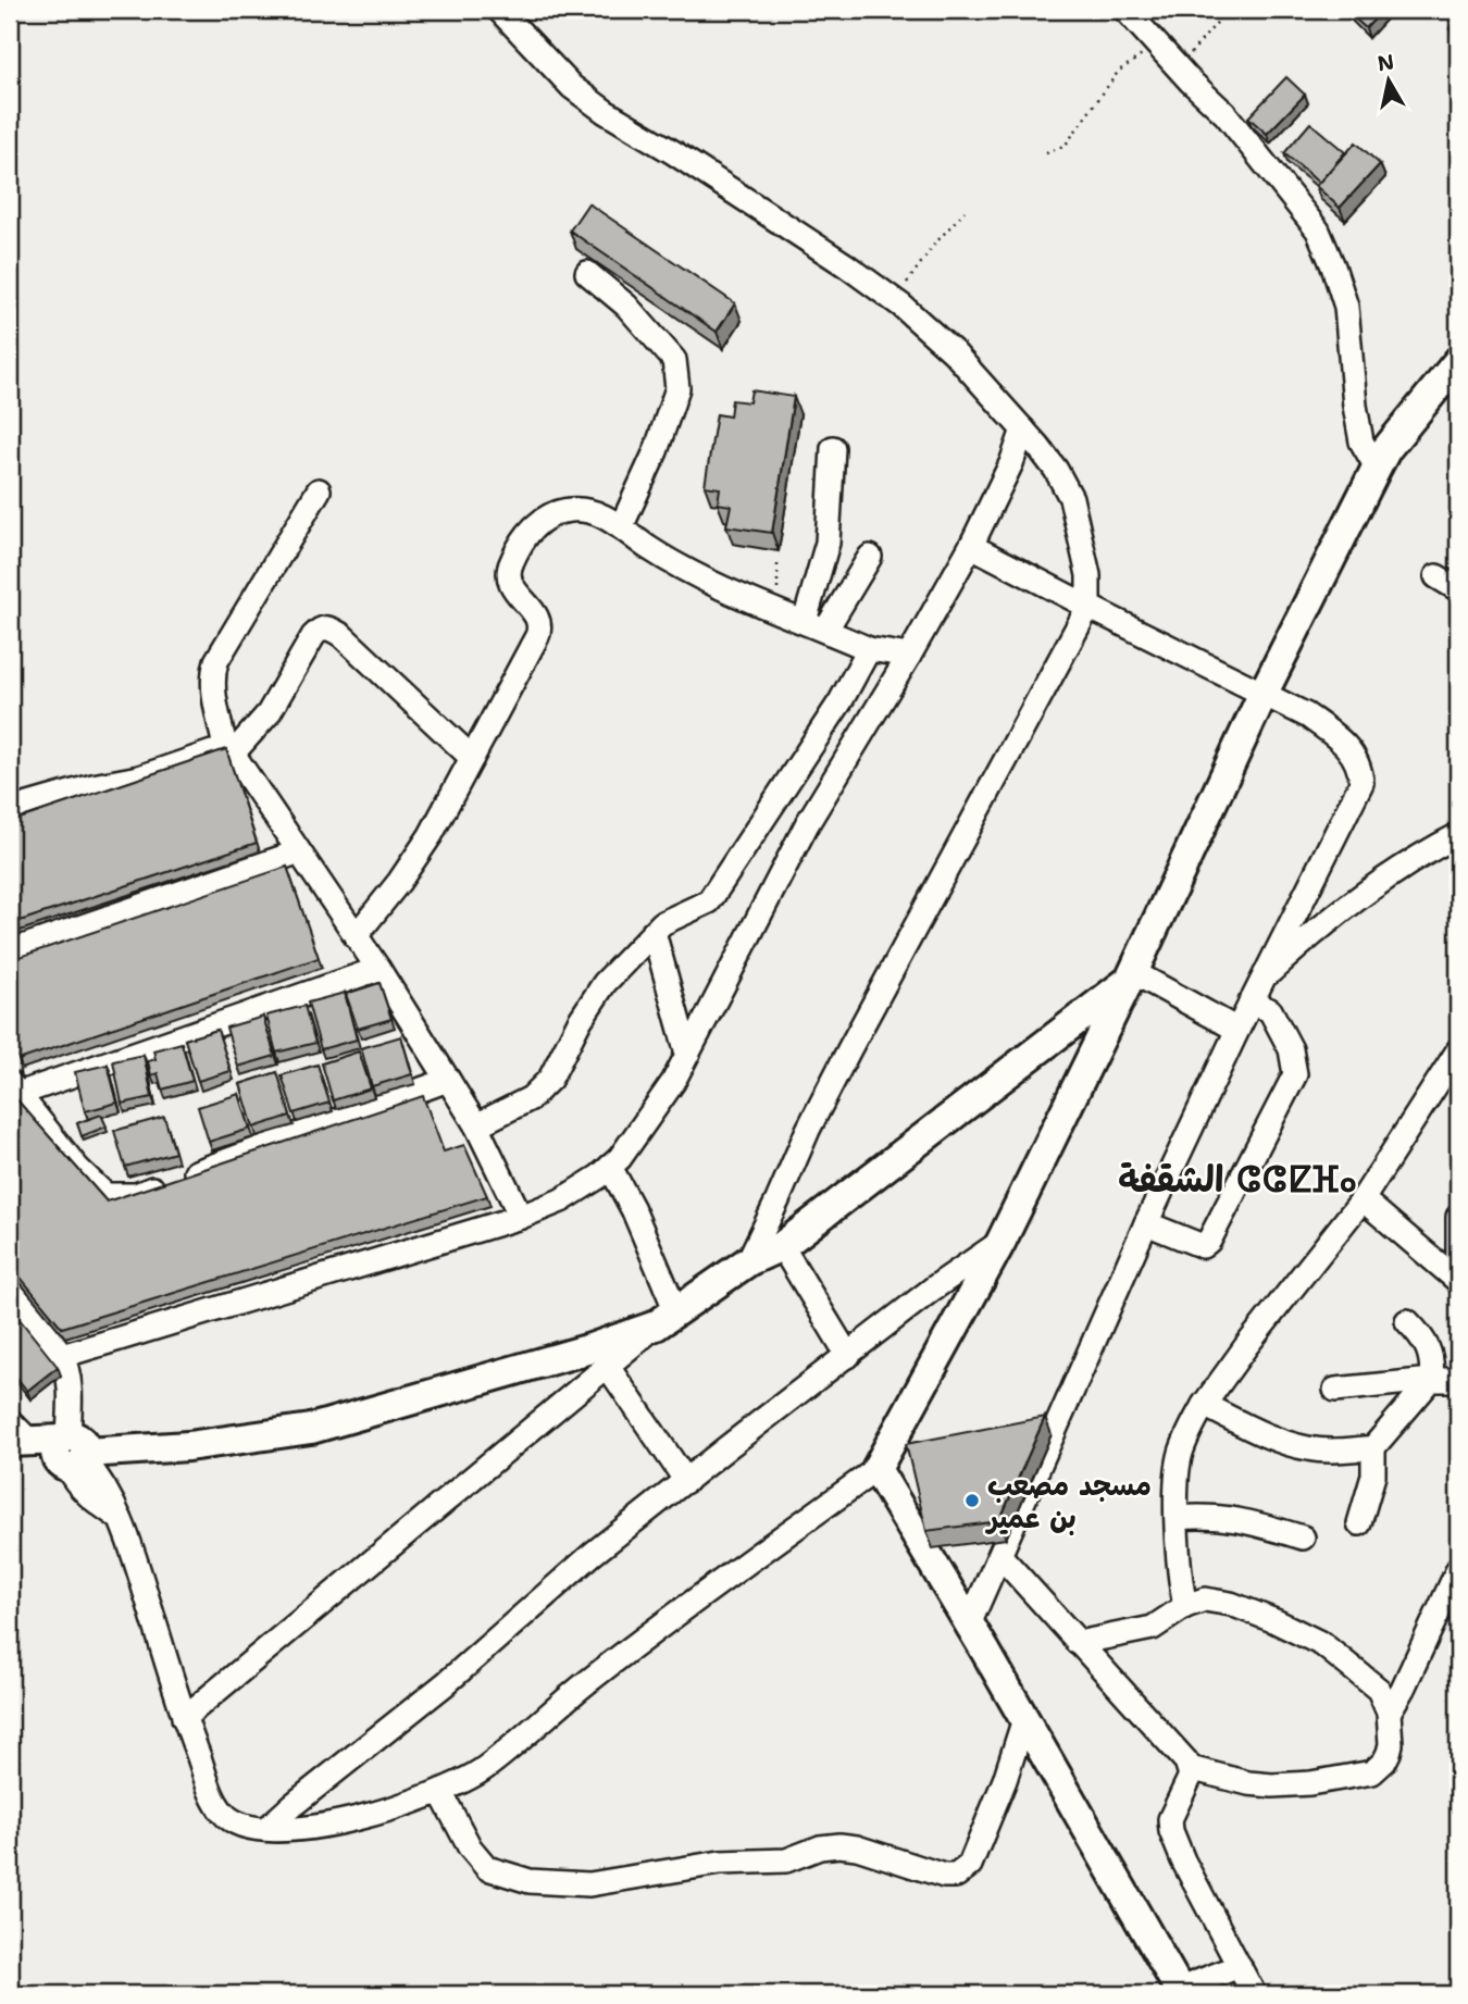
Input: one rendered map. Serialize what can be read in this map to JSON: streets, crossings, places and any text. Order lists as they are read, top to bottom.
{
  "districts": ["الشقفة ⵛⵛⵇⴼⴰ"],
  "places": ["مسجد مصعب بن عمير"],
  "north": "top"
}
